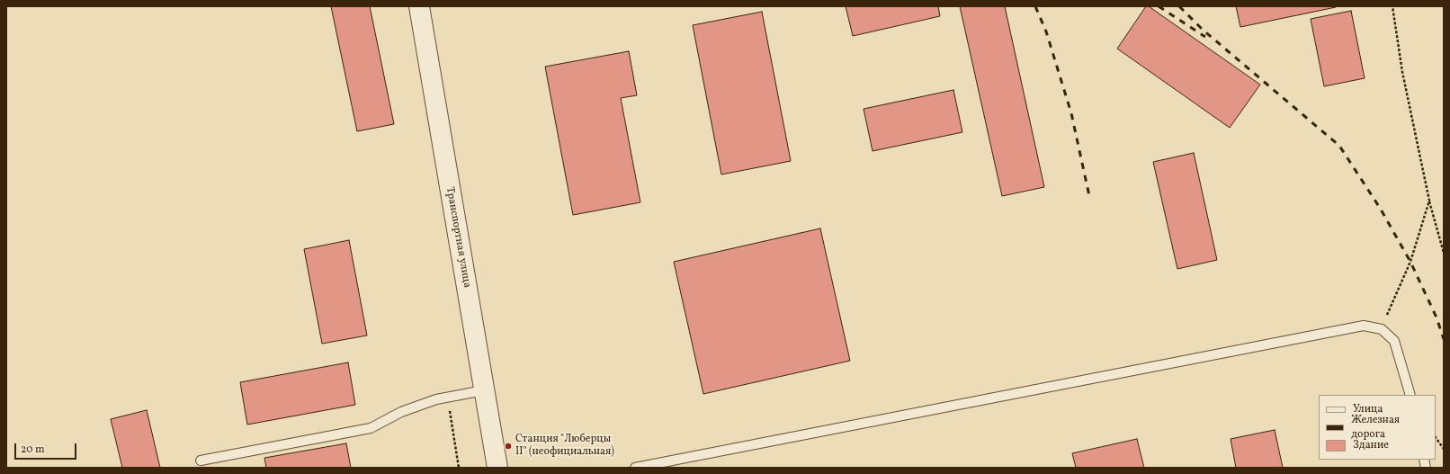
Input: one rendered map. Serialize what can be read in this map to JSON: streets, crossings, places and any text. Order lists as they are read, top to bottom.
{
  "streets": {
    "street": ["Транспортная улица"]
  },
  "places": ["Станция \"Люберцы II\" (неофициальная)"],
  "legend": ["Улица", "Железная дорога", "Здание"],
  "scale_bar": "20 m"
}
